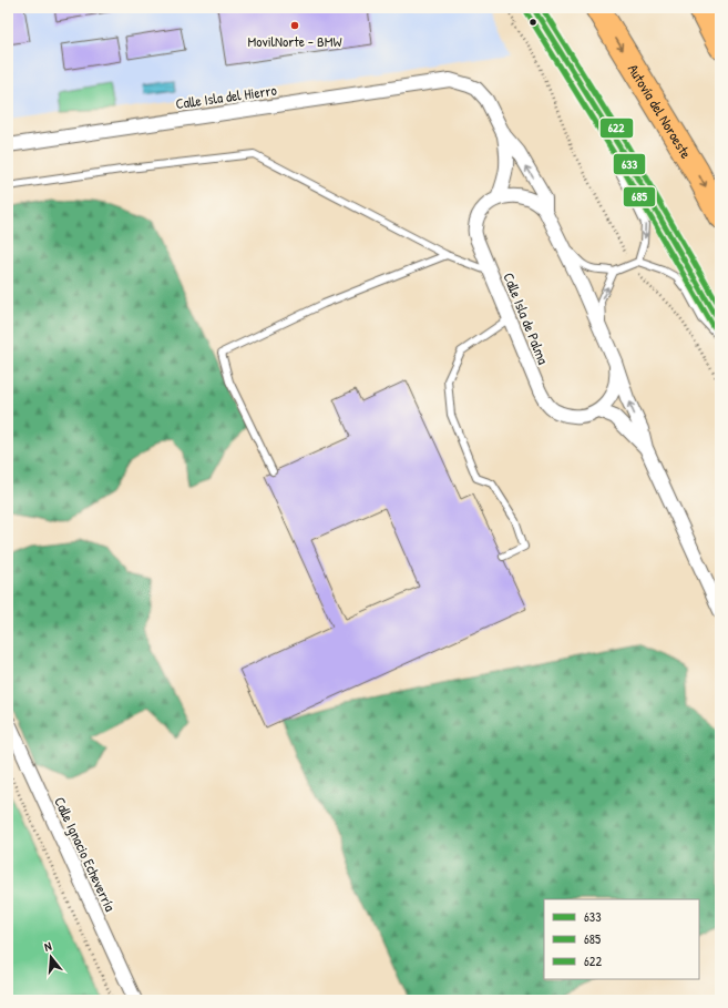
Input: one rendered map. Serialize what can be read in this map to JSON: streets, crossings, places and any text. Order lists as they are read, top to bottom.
{
  "streets": {
    "highway": ["Autovía del Noroeste"],
    "street": ["Calle Isla del Hierro", "Calle Isla de Palma", "Calle Ignacio Echeverría"]
  },
  "crossings": [
    ["Calle Isla del Hierro", "Calle Isla de Palma"]
  ],
  "one_way": ["Autovía del Noroeste"],
  "places": ["MovilNorte - BMW"],
  "lines": ["transit line 633", "transit line 622", "transit line 685"],
  "legend": ["633", "685", "622"],
  "north": "top"
}
